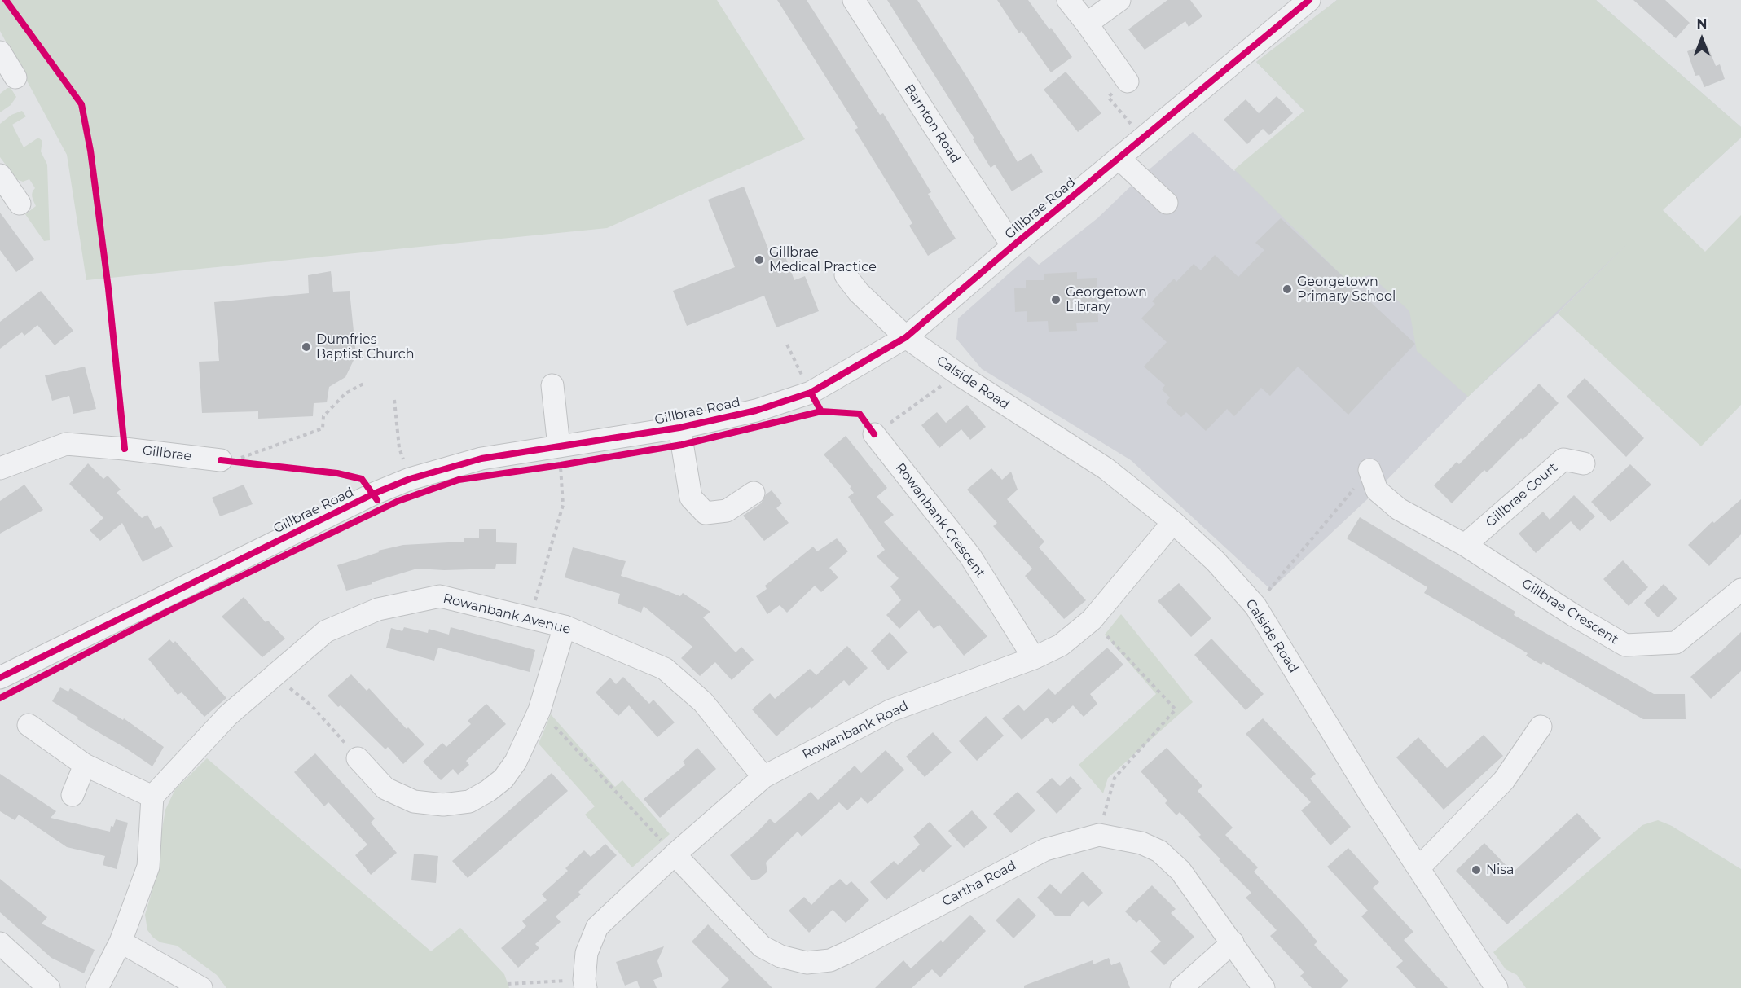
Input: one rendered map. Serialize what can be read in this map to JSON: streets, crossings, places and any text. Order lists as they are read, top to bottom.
{
  "streets": {
    "street": [
      "Barnton Road",
      "Gillbrae Road",
      "Calside Road",
      "Gillbrae",
      "Gillbrae Court",
      "Rowanbank Crescent",
      "Gillbrae Crescent",
      "Rowanbank Avenue",
      "Rowanbank Road",
      "Cartha Road"
    ]
  },
  "crossings": [
    ["Barnton Road", "Gillbrae Road"],
    ["Gillbrae Road", "Calside Road"],
    ["Calside Road", "Rowanbank Road"],
    ["Gillbrae Court", "Gillbrae Crescent"],
    ["Rowanbank Crescent", "Rowanbank Road"],
    ["Rowanbank Avenue", "Rowanbank Road"],
    ["Rowanbank Road", "Cartha Road"]
  ],
  "places": [
    "Gillbrae Medical Practice",
    "Georgetown Primary School",
    "Georgetown Library",
    "Dumfries Baptist Church",
    "Nisa"
  ],
  "north": "top"
}
